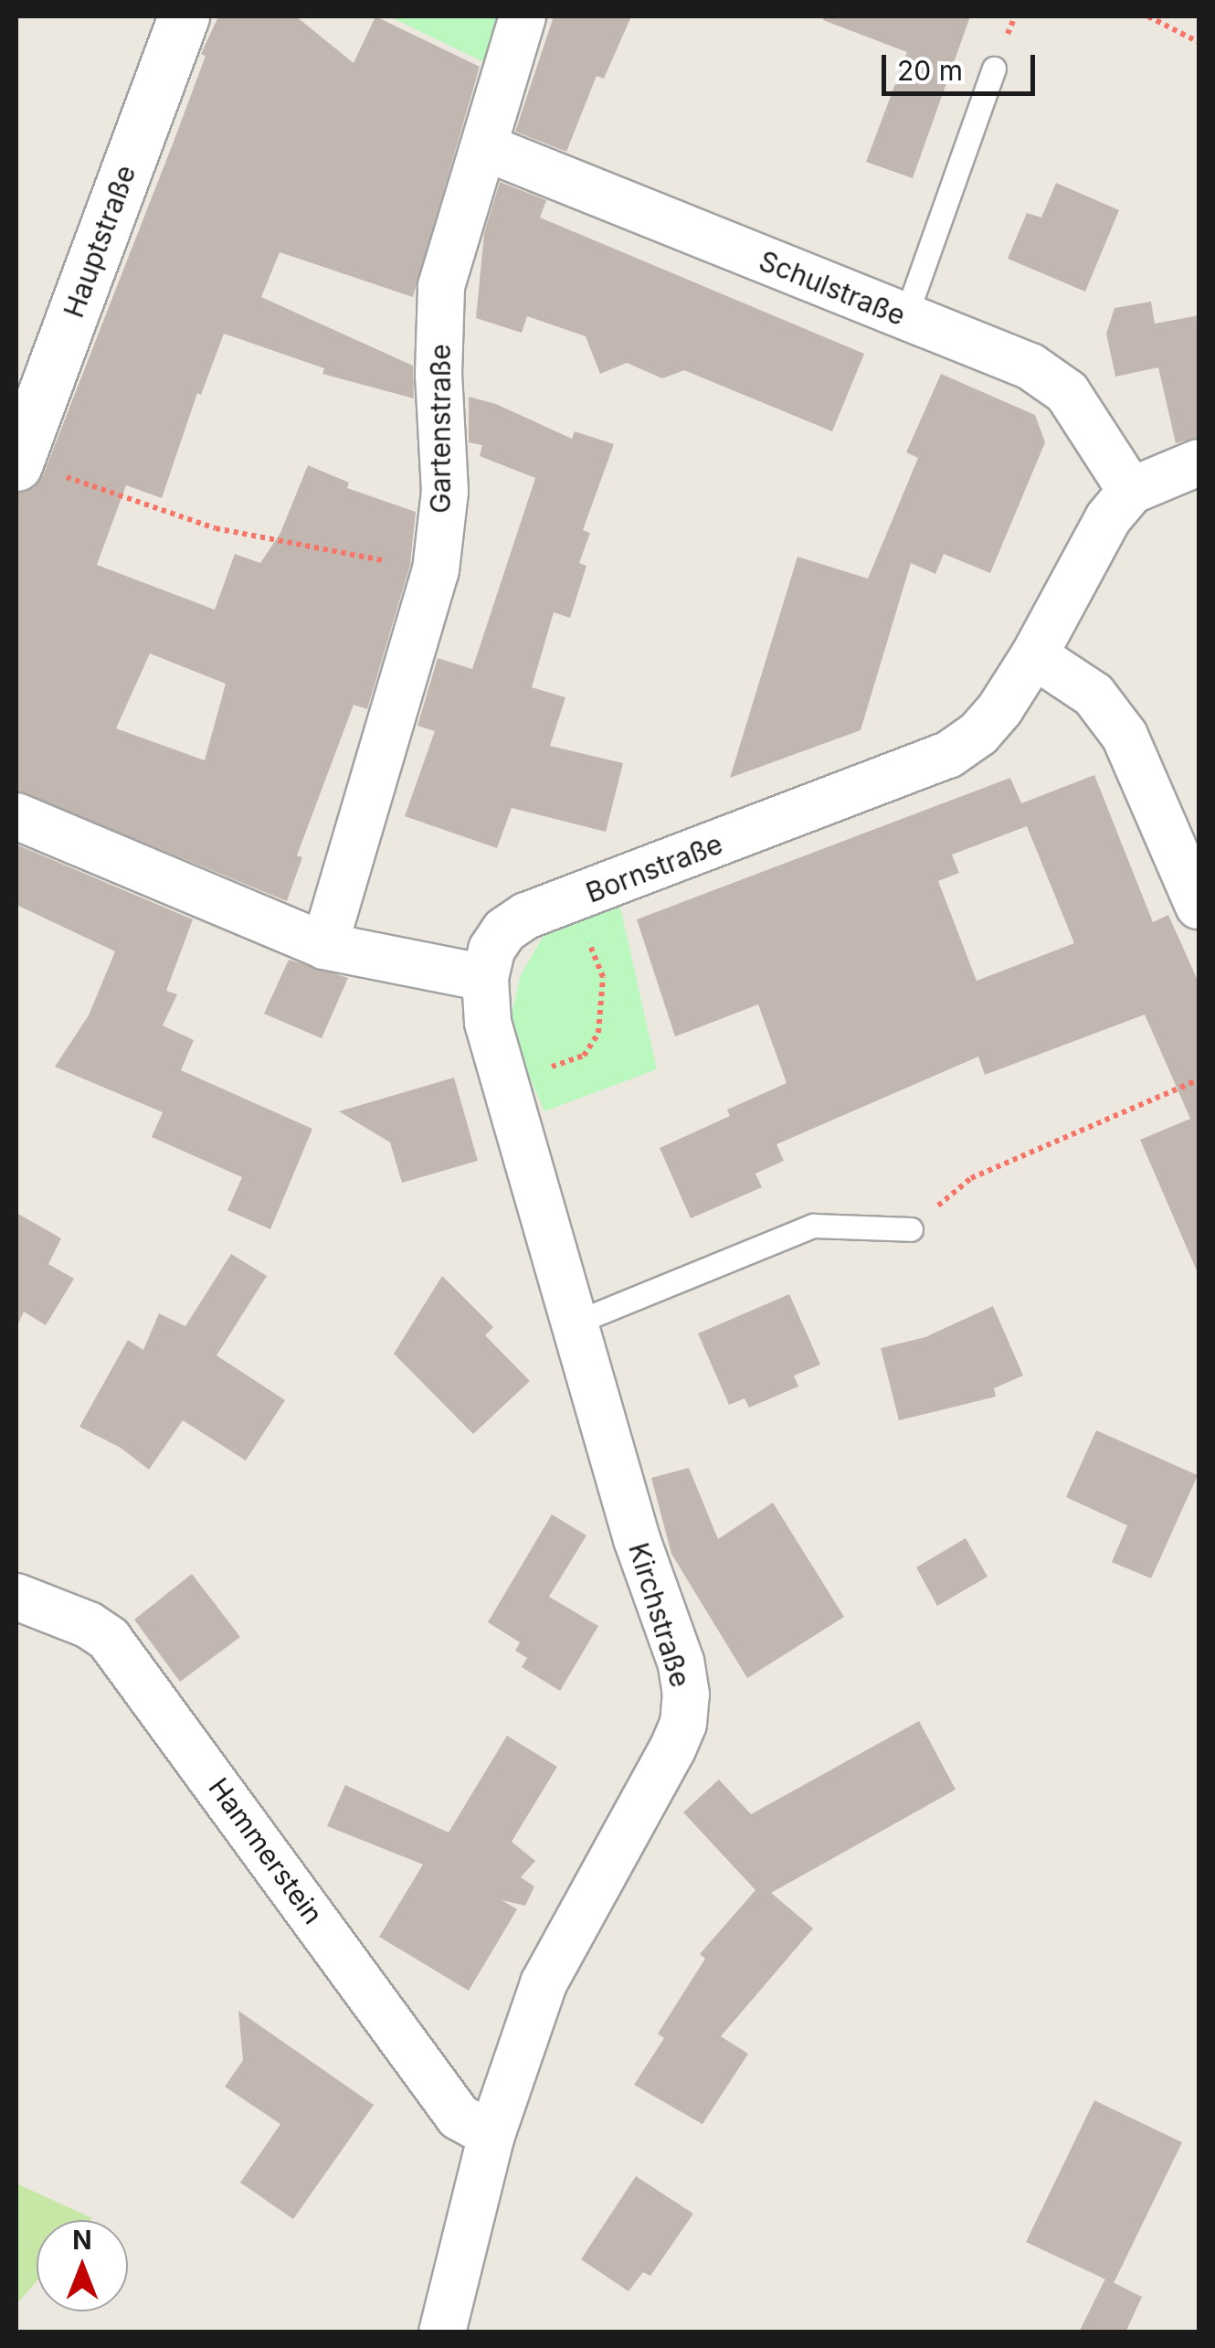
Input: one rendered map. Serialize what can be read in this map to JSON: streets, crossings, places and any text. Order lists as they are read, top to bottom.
{
  "streets": {
    "street": [
      "Hauptstraße",
      "Schulstraße",
      "Gartenstraße",
      "Bornstraße",
      "Kirchstraße",
      "Hammerstein"
    ]
  },
  "crossings": [
    ["Schulstraße", "Gartenstraße"],
    ["Schulstraße", "Bornstraße"],
    ["Bornstraße", "Kirchstraße"],
    ["Kirchstraße", "Hammerstein"]
  ],
  "scale_bar": "20 m",
  "north": "top"
}
